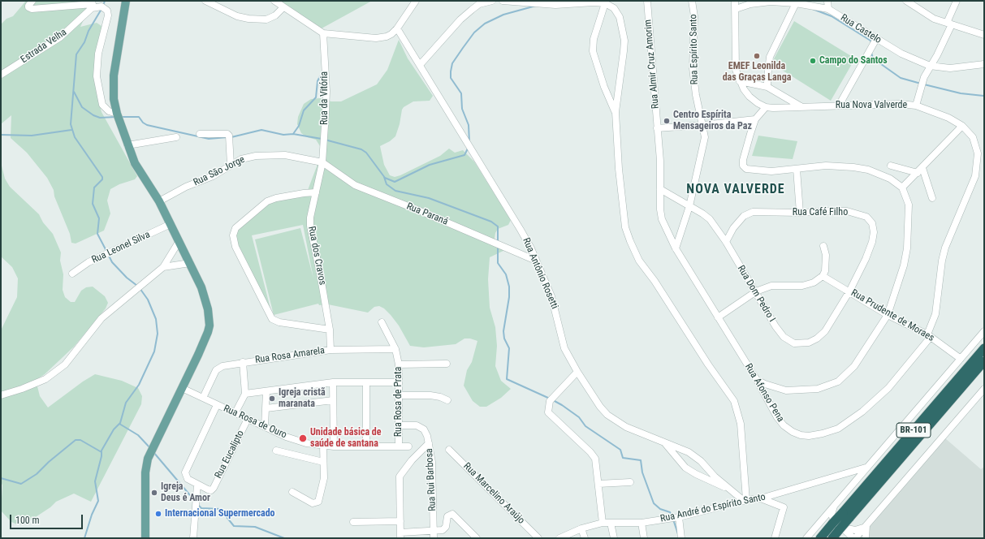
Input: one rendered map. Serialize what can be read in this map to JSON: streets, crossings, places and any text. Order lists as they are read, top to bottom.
{
  "streets": {
    "highway": ["BR-101"],
    "street": [
      "Rua Castelo",
      "Estrada Velha",
      "Rua Espírito Santo",
      "Rua Almir Cruz Amorim",
      "Rua da Vitória",
      "Rua Nova Valverde",
      "Rua São Jorge",
      "Rua Café Filho",
      "Rua Paraná",
      "Rua Leonel Silva",
      "Rua dos Cravos",
      "Rua Antônio Rosetti",
      "Rua Dom Pedro I",
      "Rua Prudente de Moraes",
      "Rua Rosa Amarela",
      "Rua Afonso Pena",
      "Rua Rosa de Prata",
      "Rua Rosa de Ouro",
      "Rua Eucalipto",
      "Rua Rui Barbosa",
      "Rua Marcelino Araújo",
      "Rua André do Espírito Santo"
    ]
  },
  "crossings": [
    ["Rua Castelo", "Rua Nova Valverde"],
    ["Rua Espírito Santo", "Rua Dom Pedro I"],
    ["Rua Espírito Santo", "Rua Afonso Pena"],
    ["Rua Almir Cruz Amorim", "Rua Dom Pedro I"],
    ["Rua Almir Cruz Amorim", "Rua Afonso Pena"],
    ["Rua da Vitória", "Rua São Jorge"],
    ["Rua da Vitória", "Rua Paraná"],
    ["Rua da Vitória", "Rua dos Cravos"],
    ["Rua Nova Valverde", "Rua Prudente de Moraes"],
    ["Rua Nova Valverde", "Rua Afonso Pena"],
    ["Rua São Jorge", "Rua Paraná"],
    ["Rua São Jorge", "Rua dos Cravos"],
    ["Rua Café Filho", "Rua Dom Pedro I"],
    ["Rua Café Filho", "Rua Prudente de Moraes"],
    ["Rua Paraná", "Rua dos Cravos"],
    ["Rua Paraná", "Rua Antônio Rosetti"],
    ["Rua dos Cravos", "Rua Rosa Amarela"],
    ["Rua Dom Pedro I", "Rua Prudente de Moraes"],
    ["Rua Dom Pedro I", "Rua Afonso Pena"],
    ["Rua Prudente de Moraes", "Rua Afonso Pena"],
    ["Rua Rosa Amarela", "Rua Rosa de Prata"],
    ["Rua Rosa Amarela", "Rua Rosa de Ouro"],
    ["Rua Rosa de Prata", "Rua Rosa de Ouro"],
    ["Rua Rosa de Prata", "Rua Rui Barbosa"],
    ["Rua Rosa de Ouro", "Rua Eucalipto"]
  ],
  "districts": ["NOVA VALVERDE"],
  "places": [
    "EMEF Leonilda das Graças Langa",
    "Campo do Santos",
    "Centro Espírita Mensageiros da Paz",
    "Igreja cristã maranata",
    "Unidade básica de saúde de santana",
    "Igreja Deus é Amor",
    "Internacional Supermercado"
  ],
  "scale_bar": "100 m"
}
